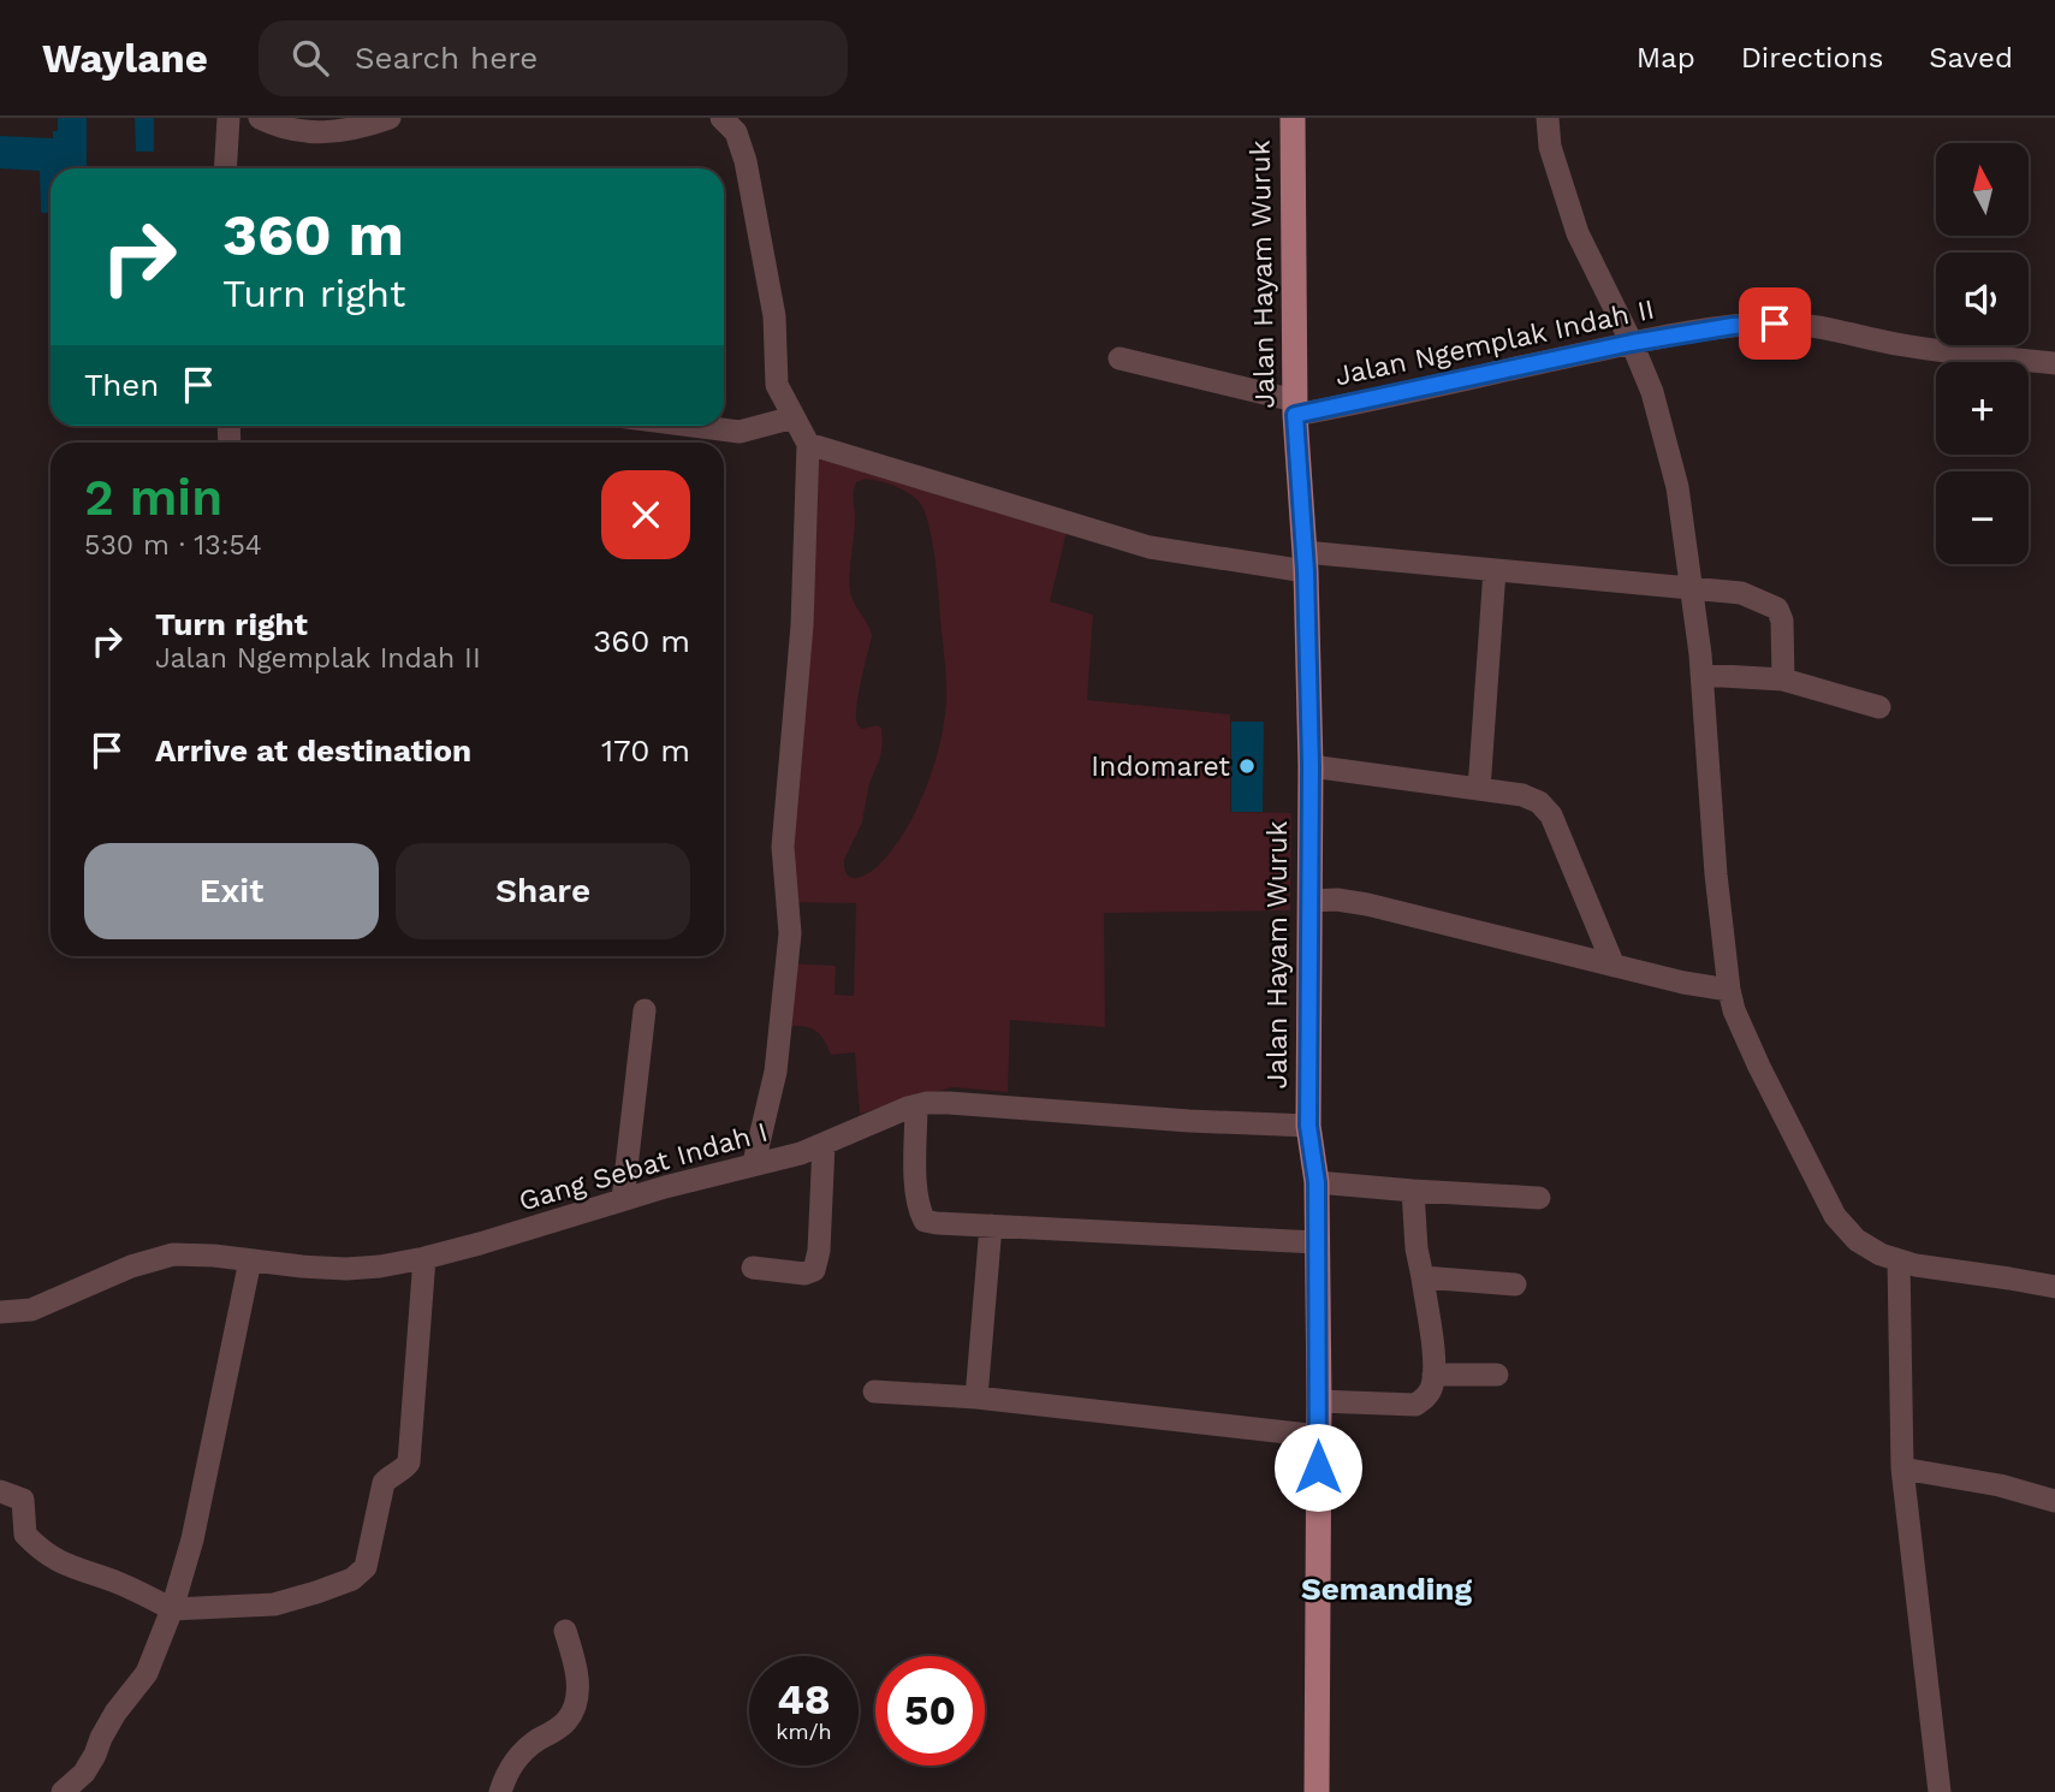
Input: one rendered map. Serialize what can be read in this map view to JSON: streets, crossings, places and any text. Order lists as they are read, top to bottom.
{
  "streets": {
    "main road": ["Jalan Hayam Wuruk"],
    "street": ["Jalan Ngemplak Indah II", "Gang Sebat Indah I"]
  },
  "crossings": [
    ["Jalan Hayam Wuruk", "Jalan Ngemplak Indah II"],
    ["Jalan Hayam Wuruk", "Gang Sebat Indah I"]
  ],
  "districts": ["Semanding"],
  "places": ["Indomaret"],
  "north": "top",
  "page": {
    "header": "Waylane",
    "search": "Search here",
    "nav": ["Map", "Directions", "Saved"],
    "map_buttons": ["+", "−"],
    "turn": ["360 m", "Turn right"],
    "then": "Then",
    "heading": ["2 min", "530 m · 13:54"],
    "list": [
      {
        "name": "Turn right",
        "note": "Jalan Ngemplak Indah II",
        "value": "360 m"
      },
      {
        "name": "Arrive at destination",
        "value": "170 m"
      }
    ],
    "buttons": ["Exit", "Share"],
    "speed": "48 km/h",
    "limit": "50"
  }
}
